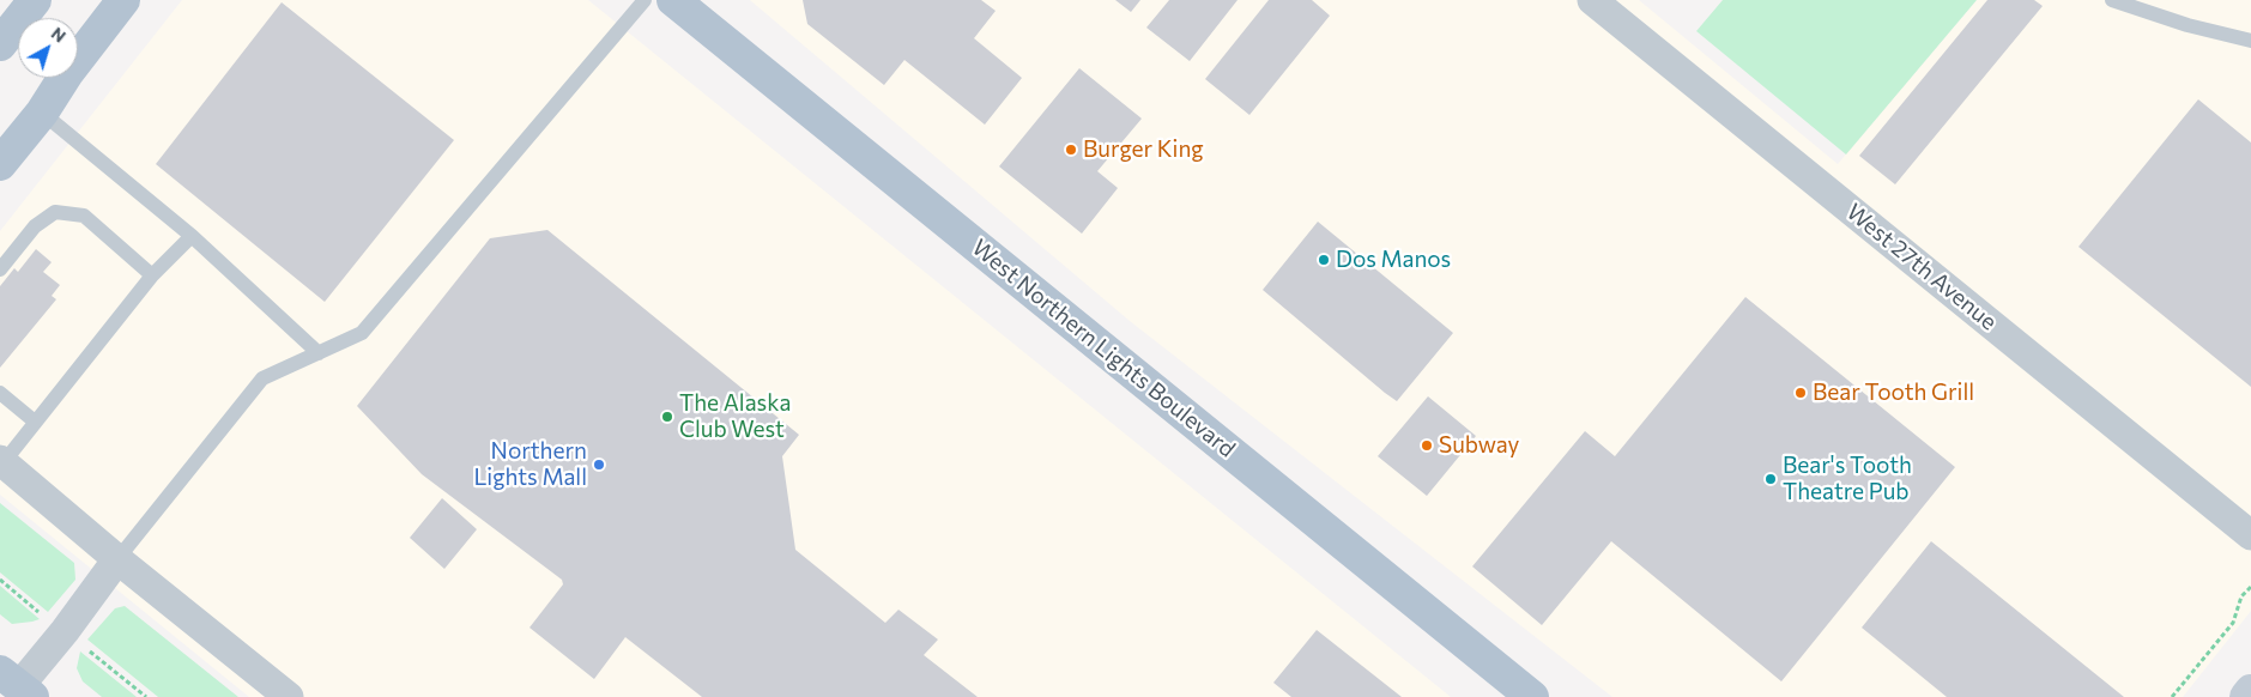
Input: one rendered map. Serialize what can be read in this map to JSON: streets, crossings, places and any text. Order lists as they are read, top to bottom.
{
  "streets": {
    "main road": ["West Northern Lights Boulevard"],
    "street": ["West 27th Avenue"]
  },
  "places": [
    "Burger King",
    "Dos Manos",
    "Bear Tooth Grill",
    "The Alaska Club West",
    "Subway",
    "Northern Lights Mall",
    "Bear's Tooth Theatre Pub"
  ],
  "north": "top right"
}
